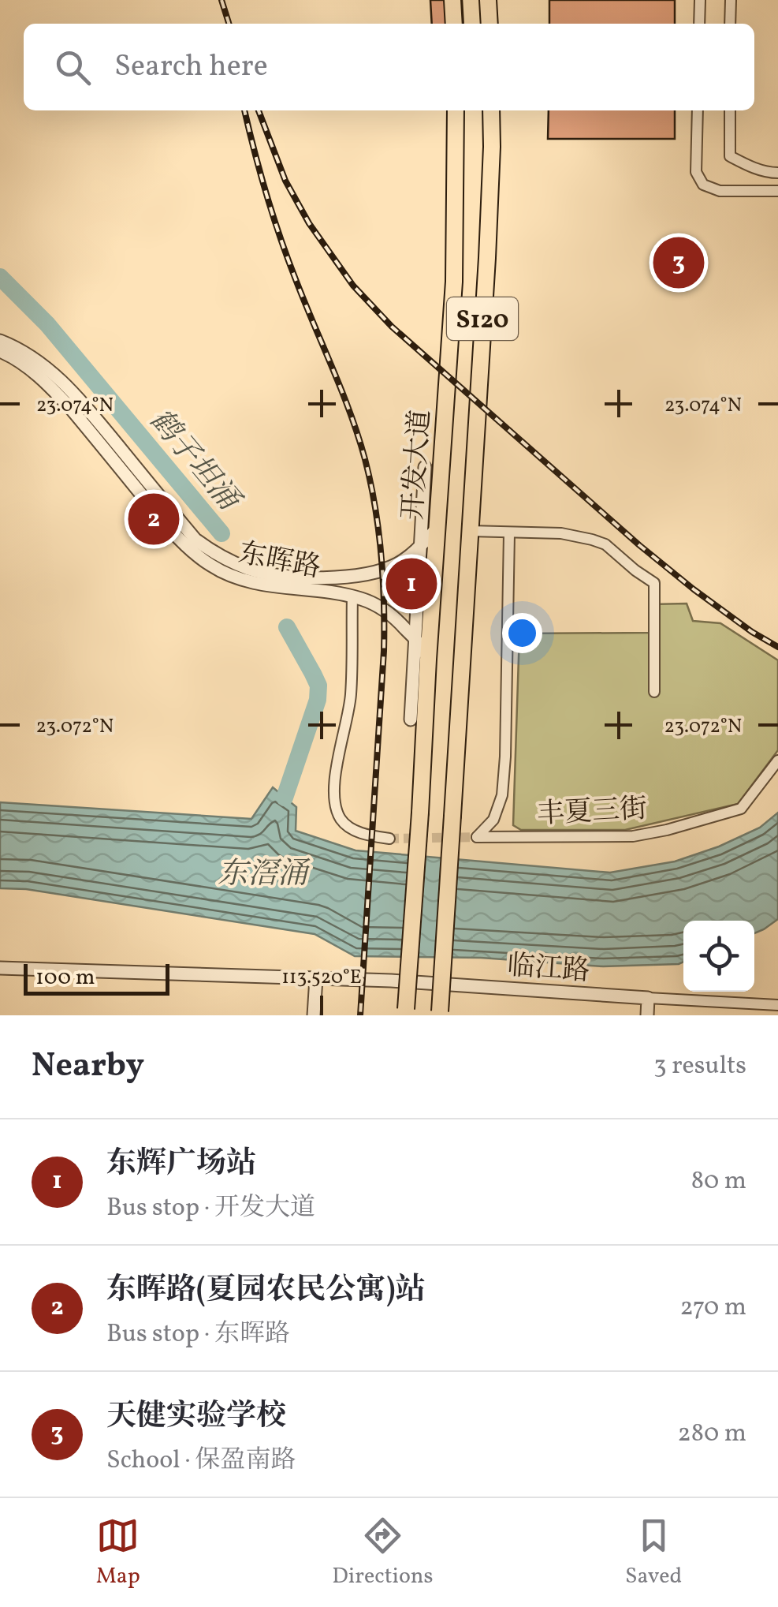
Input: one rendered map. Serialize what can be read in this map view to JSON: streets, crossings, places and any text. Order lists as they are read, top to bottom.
{
  "streets": {
    "main road": ["S120", "开发大道"],
    "street": ["东晖路", "丰夏三街", "临江路"]
  },
  "crossings": [
    ["开发大道", "东晖路"]
  ],
  "water": ["鹤子坦涌", "东滘涌"],
  "scale_bar": "100 m",
  "page": {
    "search": "Search here",
    "pins": ["3", "2", "1"],
    "scale": "100 m",
    "heading": ["Nearby", "3 results"],
    "list": [
      {
        "mark": "1",
        "name": "东辉广场站",
        "note": "Bus stop · 开发大道",
        "value": "80 m"
      },
      {
        "mark": "2",
        "name": "东晖路(夏园农民公寓)站",
        "note": "Bus stop · 东晖路",
        "value": "270 m"
      },
      {
        "mark": "3",
        "name": "天健实验学校",
        "note": "School · 保盈南路",
        "value": "280 m"
      }
    ],
    "nav": ["Map", "Directions", "Saved"]
  },
  "coordinates": ["23.074°N", "23.072°N", "113.520°E"]
}
